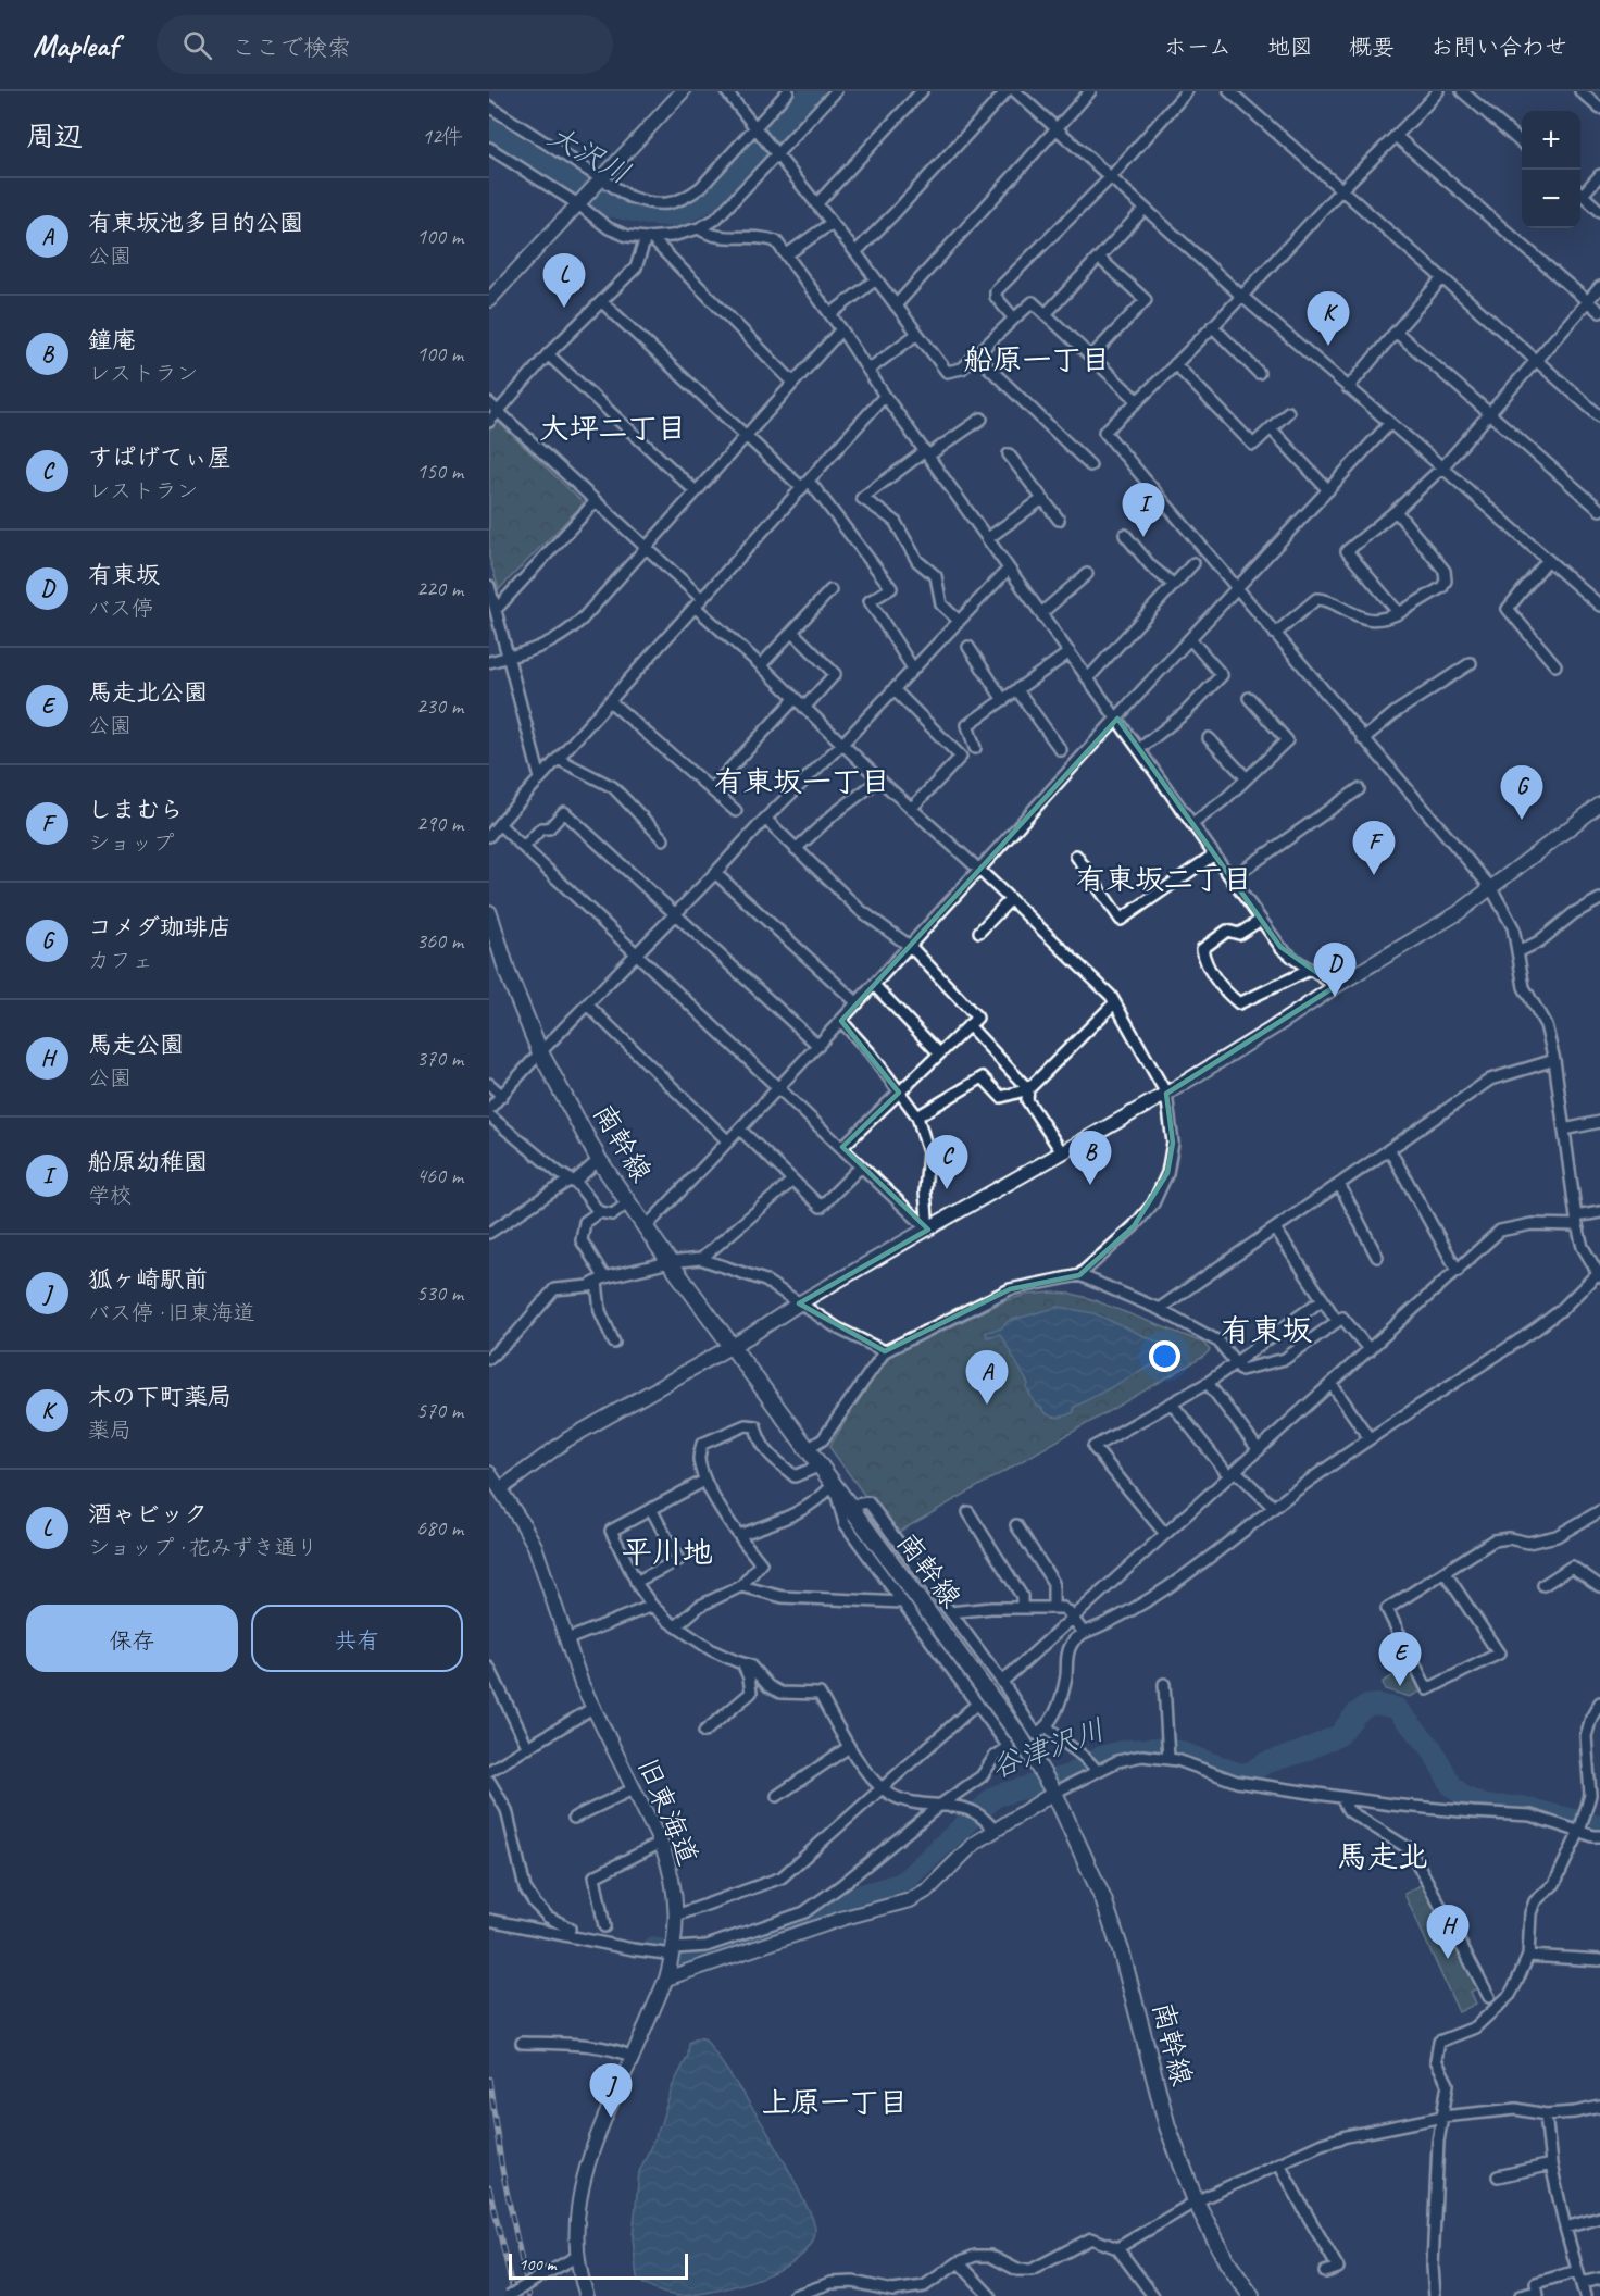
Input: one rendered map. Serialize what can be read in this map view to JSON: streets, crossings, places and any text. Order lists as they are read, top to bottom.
{
  "streets": {
    "main road": ["南幹線"],
    "street": ["旧東海道"]
  },
  "districts": [
    "船原一丁目",
    "大坪二丁目",
    "有東坂一丁目",
    "有東坂二丁目",
    "有東坂",
    "平川地",
    "馬走北",
    "上原一丁目"
  ],
  "water": ["大沢川", "谷津沢川"],
  "scale_bar": "100 m",
  "page": {
    "header": "Mapleaf",
    "search": "ここで検索",
    "nav": [
      "ホーム",
      "地図",
      "概要",
      "お問い合わせ"
    ],
    "heading": ["周辺", "12件"],
    "map_buttons": ["+", "−"],
    "list": [
      {
        "mark": "A",
        "name": "有東坂池多目的公園",
        "note": "公園",
        "value": "100 m"
      },
      {
        "mark": "B",
        "name": "鐘庵",
        "note": "レストラン",
        "value": "100 m"
      },
      {
        "mark": "C",
        "name": "すぱげてぃ屋",
        "note": "レストラン",
        "value": "150 m"
      },
      {
        "mark": "D",
        "name": "有東坂",
        "note": "バス停",
        "value": "220 m"
      },
      {
        "mark": "E",
        "name": "馬走北公園",
        "note": "公園",
        "value": "230 m"
      },
      {
        "mark": "F",
        "name": "しまむら",
        "note": "ショップ",
        "value": "290 m"
      },
      {
        "mark": "G",
        "name": "コメダ珈琲店",
        "note": "カフェ",
        "value": "360 m"
      },
      {
        "mark": "H",
        "name": "馬走公園",
        "note": "公園",
        "value": "370 m"
      },
      {
        "mark": "I",
        "name": "船原幼稚園",
        "note": "学校",
        "value": "460 m"
      },
      {
        "mark": "J",
        "name": "狐ヶ崎駅前",
        "note": "バス停 · 旧東海道",
        "value": "530 m"
      },
      {
        "mark": "K",
        "name": "木の下町薬局",
        "note": "薬局",
        "value": "570 m"
      },
      {
        "mark": "L",
        "name": "酒ゃビック",
        "note": "ショップ · 花みずき通り",
        "value": "680 m"
      }
    ],
    "pins": [
      "L",
      "K",
      "I",
      "G",
      "F",
      "D",
      "B",
      "C",
      "A",
      "E",
      "H",
      "J"
    ],
    "buttons": ["保存", "共有"],
    "scale": "100 m"
  }
}
